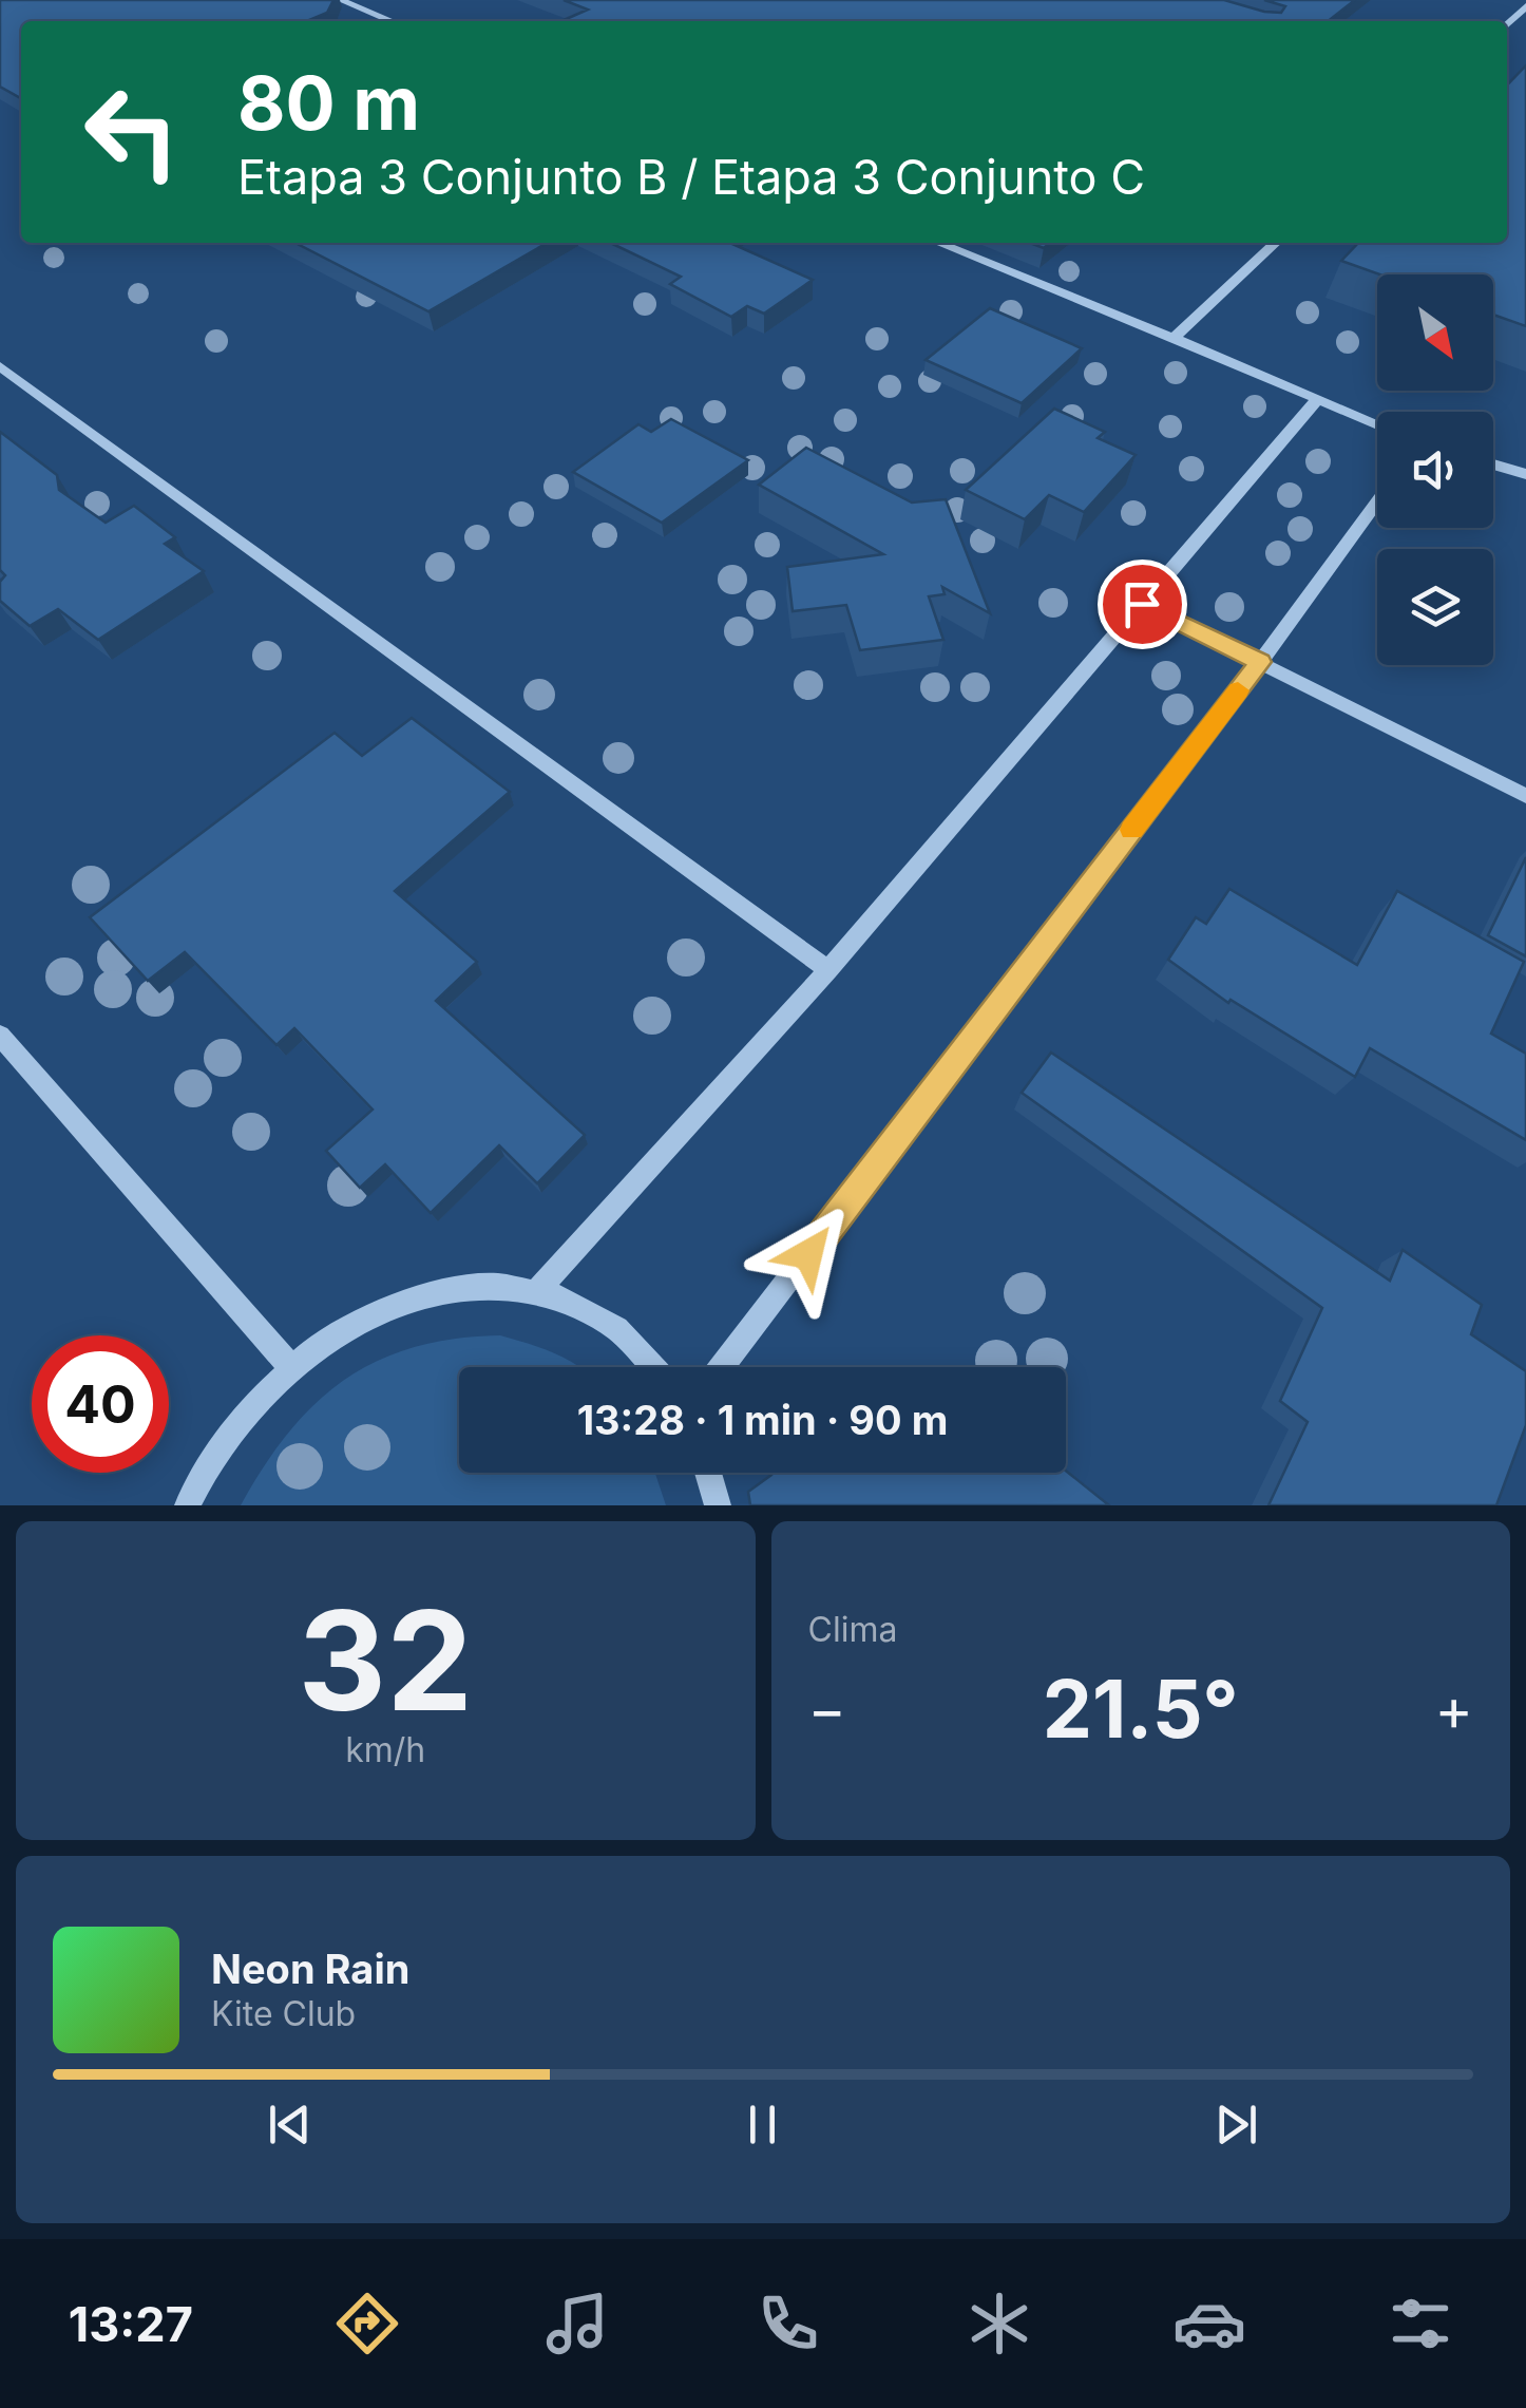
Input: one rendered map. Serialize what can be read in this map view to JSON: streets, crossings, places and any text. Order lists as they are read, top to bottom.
{
  "north": "bottom right",
  "page": {
    "turn": ["80 m", "Etapa 3 Conjunto B / Etapa 3 Conjunto C"],
    "limit": "40",
    "trip": "13:28 · 1 min · 90 m",
    "tile": [
      ["32", "km/h"],
      "Clima"
    ],
    "heat": ["−", "21.5°", "+"],
    "song": ["Neon Rain", "Kite Club"],
    "tabs": "13:27"
  }
}
